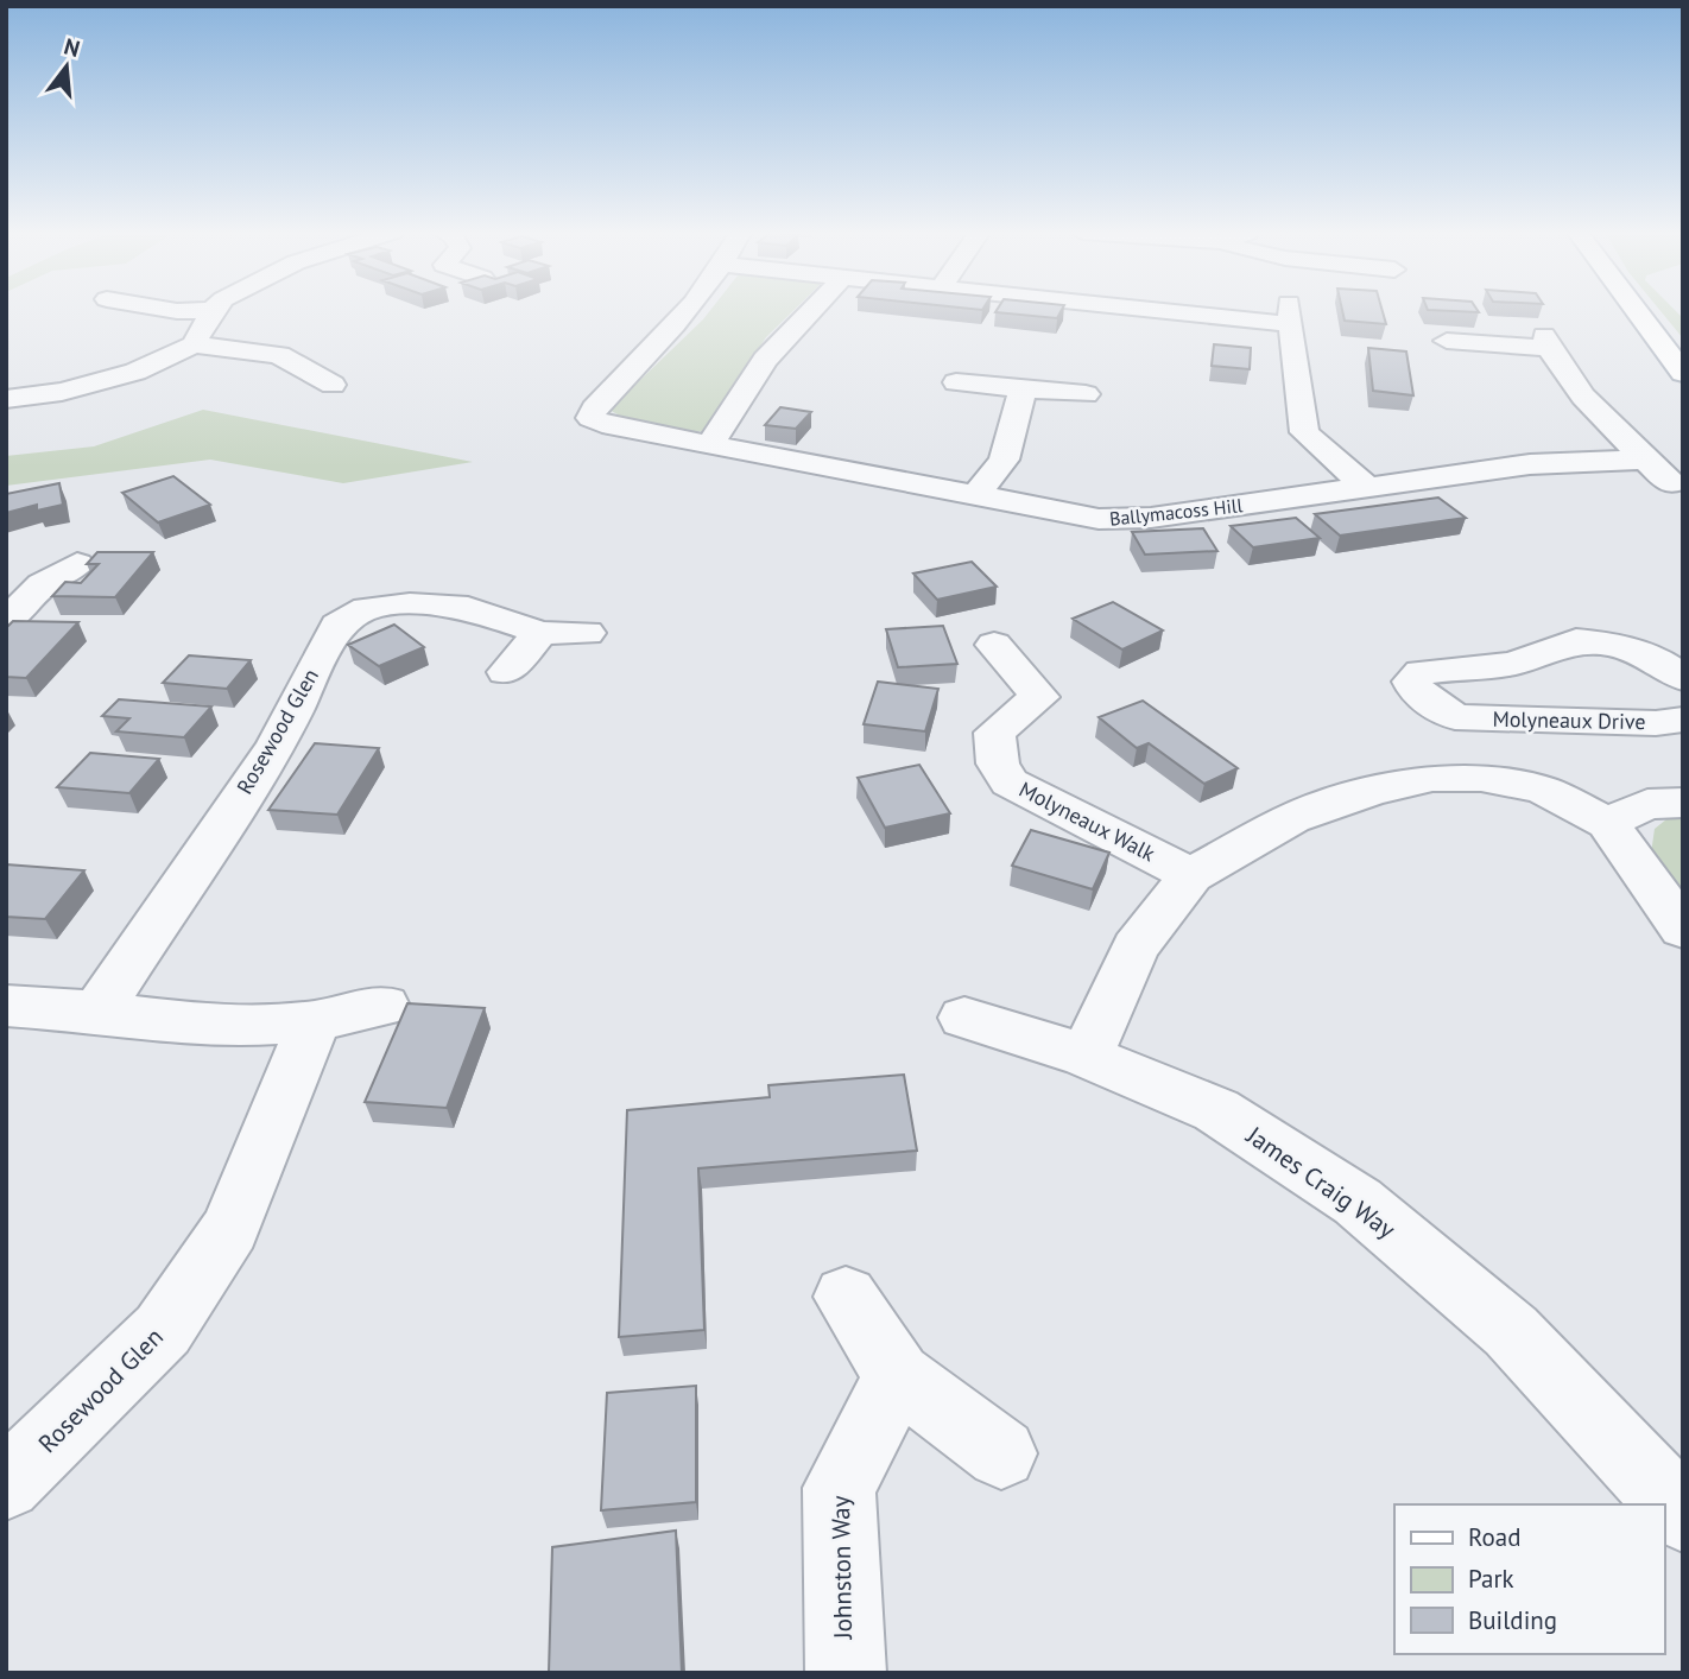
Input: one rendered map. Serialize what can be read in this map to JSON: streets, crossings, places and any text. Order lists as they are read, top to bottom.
{
  "streets": {
    "street": [
      "Ballymacoss Hill",
      "Molyneaux Drive",
      "Rosewood Glen",
      "Molyneaux Walk",
      "James Craig Way",
      "Johnston Way"
    ]
  },
  "legend": ["Road", "Park", "Building"],
  "north": "top"
}
